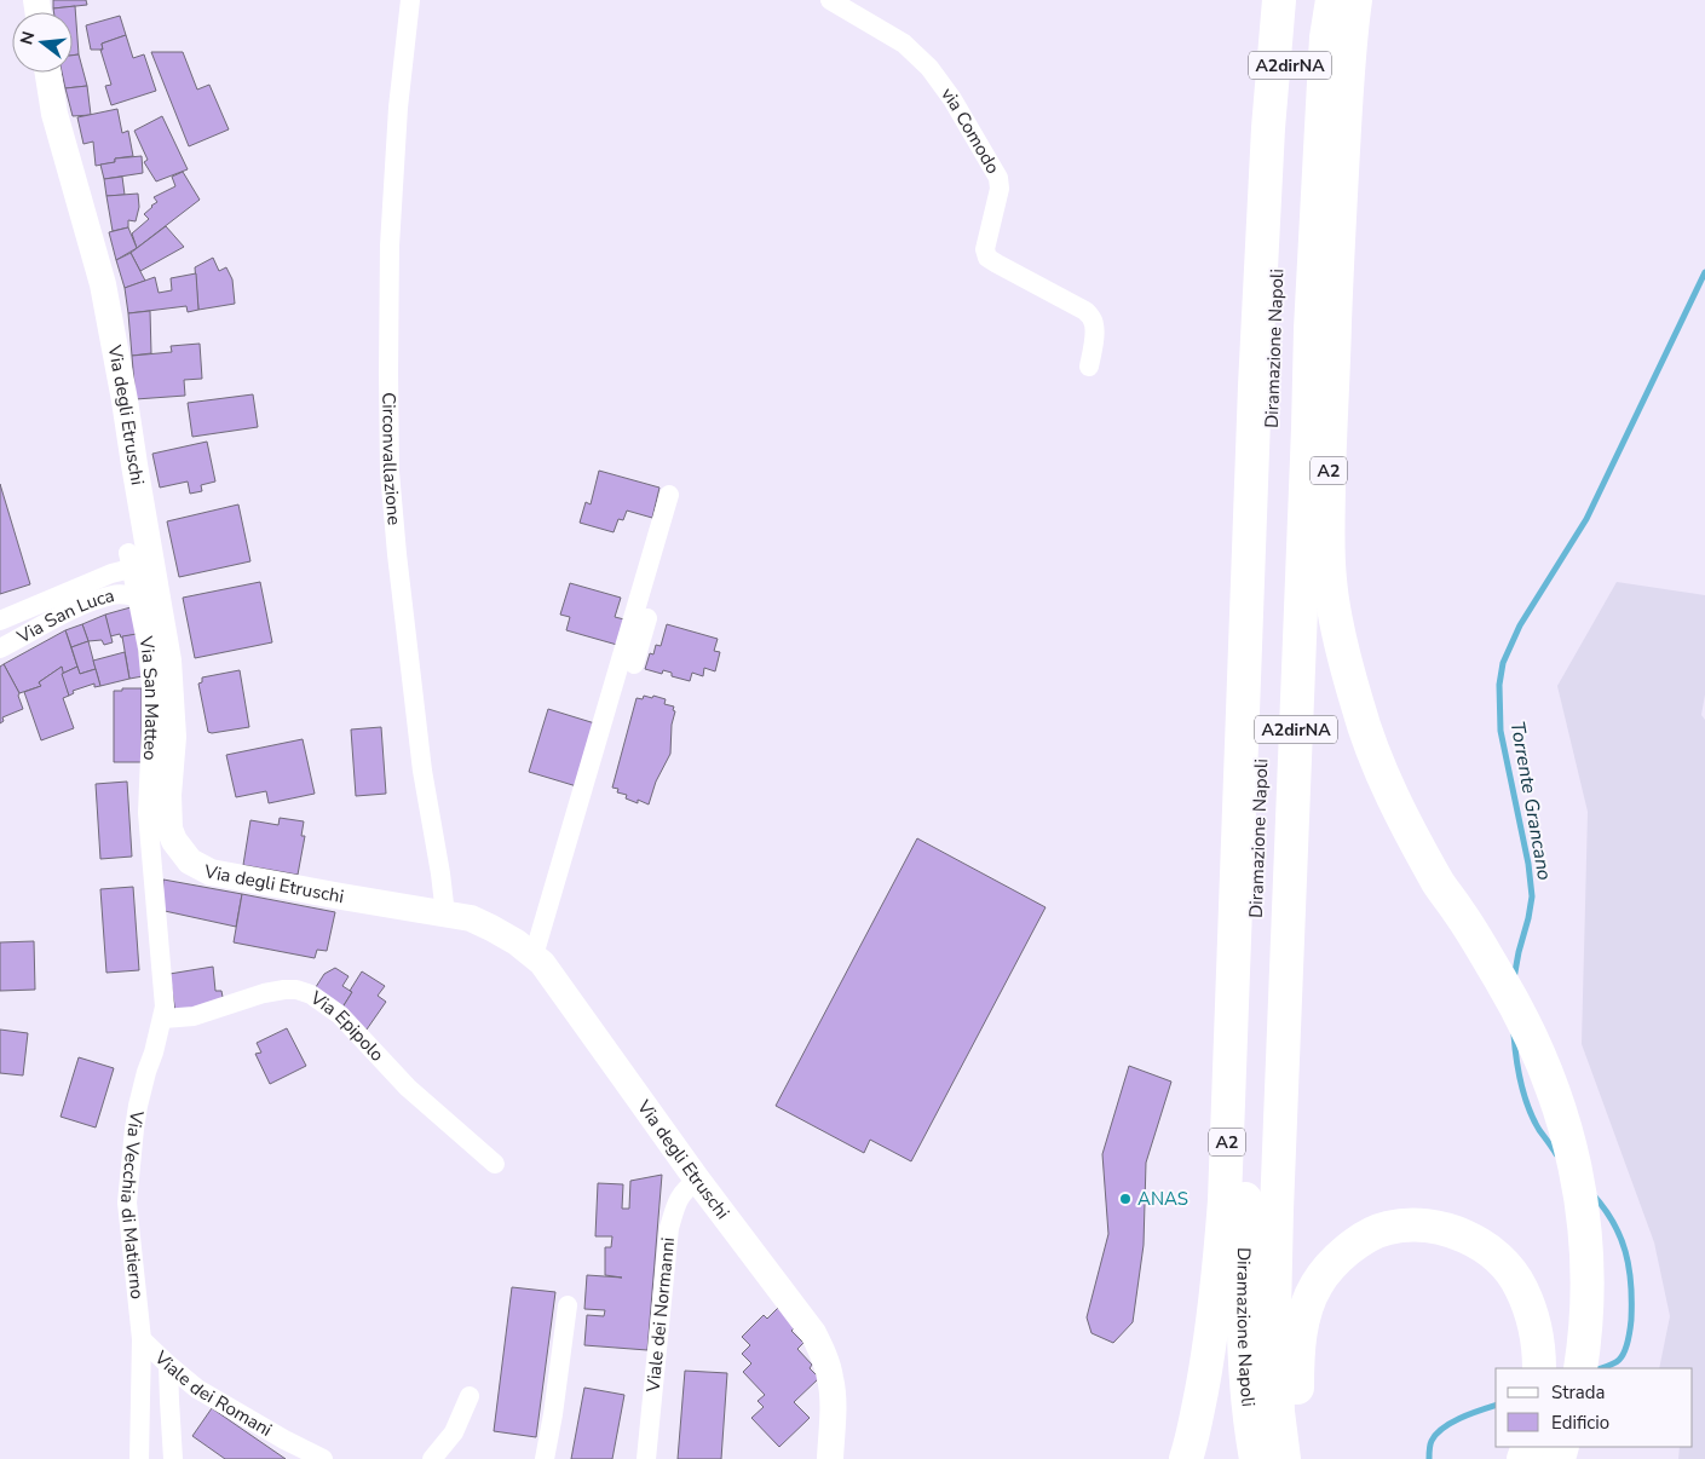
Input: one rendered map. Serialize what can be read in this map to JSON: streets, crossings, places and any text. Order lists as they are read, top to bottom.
{
  "streets": {
    "highway": ["A2dirNA", "Diramazione Napoli", "A2"],
    "main road": ["Via degli Etruschi"],
    "street": [
      "via Comodo",
      "Circonvallazione",
      "Via San Luca",
      "Via San Matteo",
      "Via Epipolo",
      "Via Vecchia di Matierno",
      "Viale dei Normanni",
      "Viale dei Romani"
    ]
  },
  "crossings": [
    ["Via degli Etruschi", "Circonvallazione"],
    ["Via degli Etruschi", "Via San Matteo"],
    ["Via degli Etruschi", "Via Vecchia di Matierno"],
    ["Via degli Etruschi", "Viale dei Normanni"],
    ["Via San Luca", "Via San Matteo"],
    ["Via San Matteo", "Via Vecchia di Matierno"],
    ["Via Epipolo", "Via Vecchia di Matierno"],
    ["Via Vecchia di Matierno", "Viale dei Romani"]
  ],
  "water": ["Torrente Grancano"],
  "places": ["ANAS"],
  "legend": ["Strada", "Edificio"],
  "north": "left"
}
